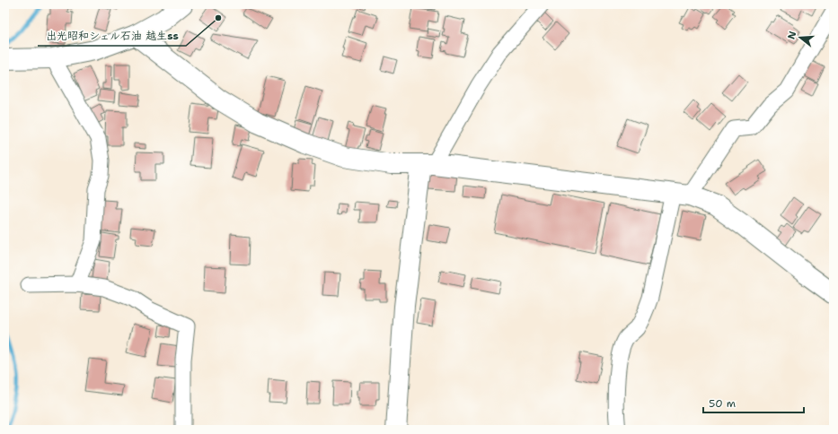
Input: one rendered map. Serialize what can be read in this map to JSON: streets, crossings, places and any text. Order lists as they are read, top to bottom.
{
  "places": ["出光昭和シェル石油 越生ss"],
  "scale_bar": "50 m",
  "north": "left"
}
